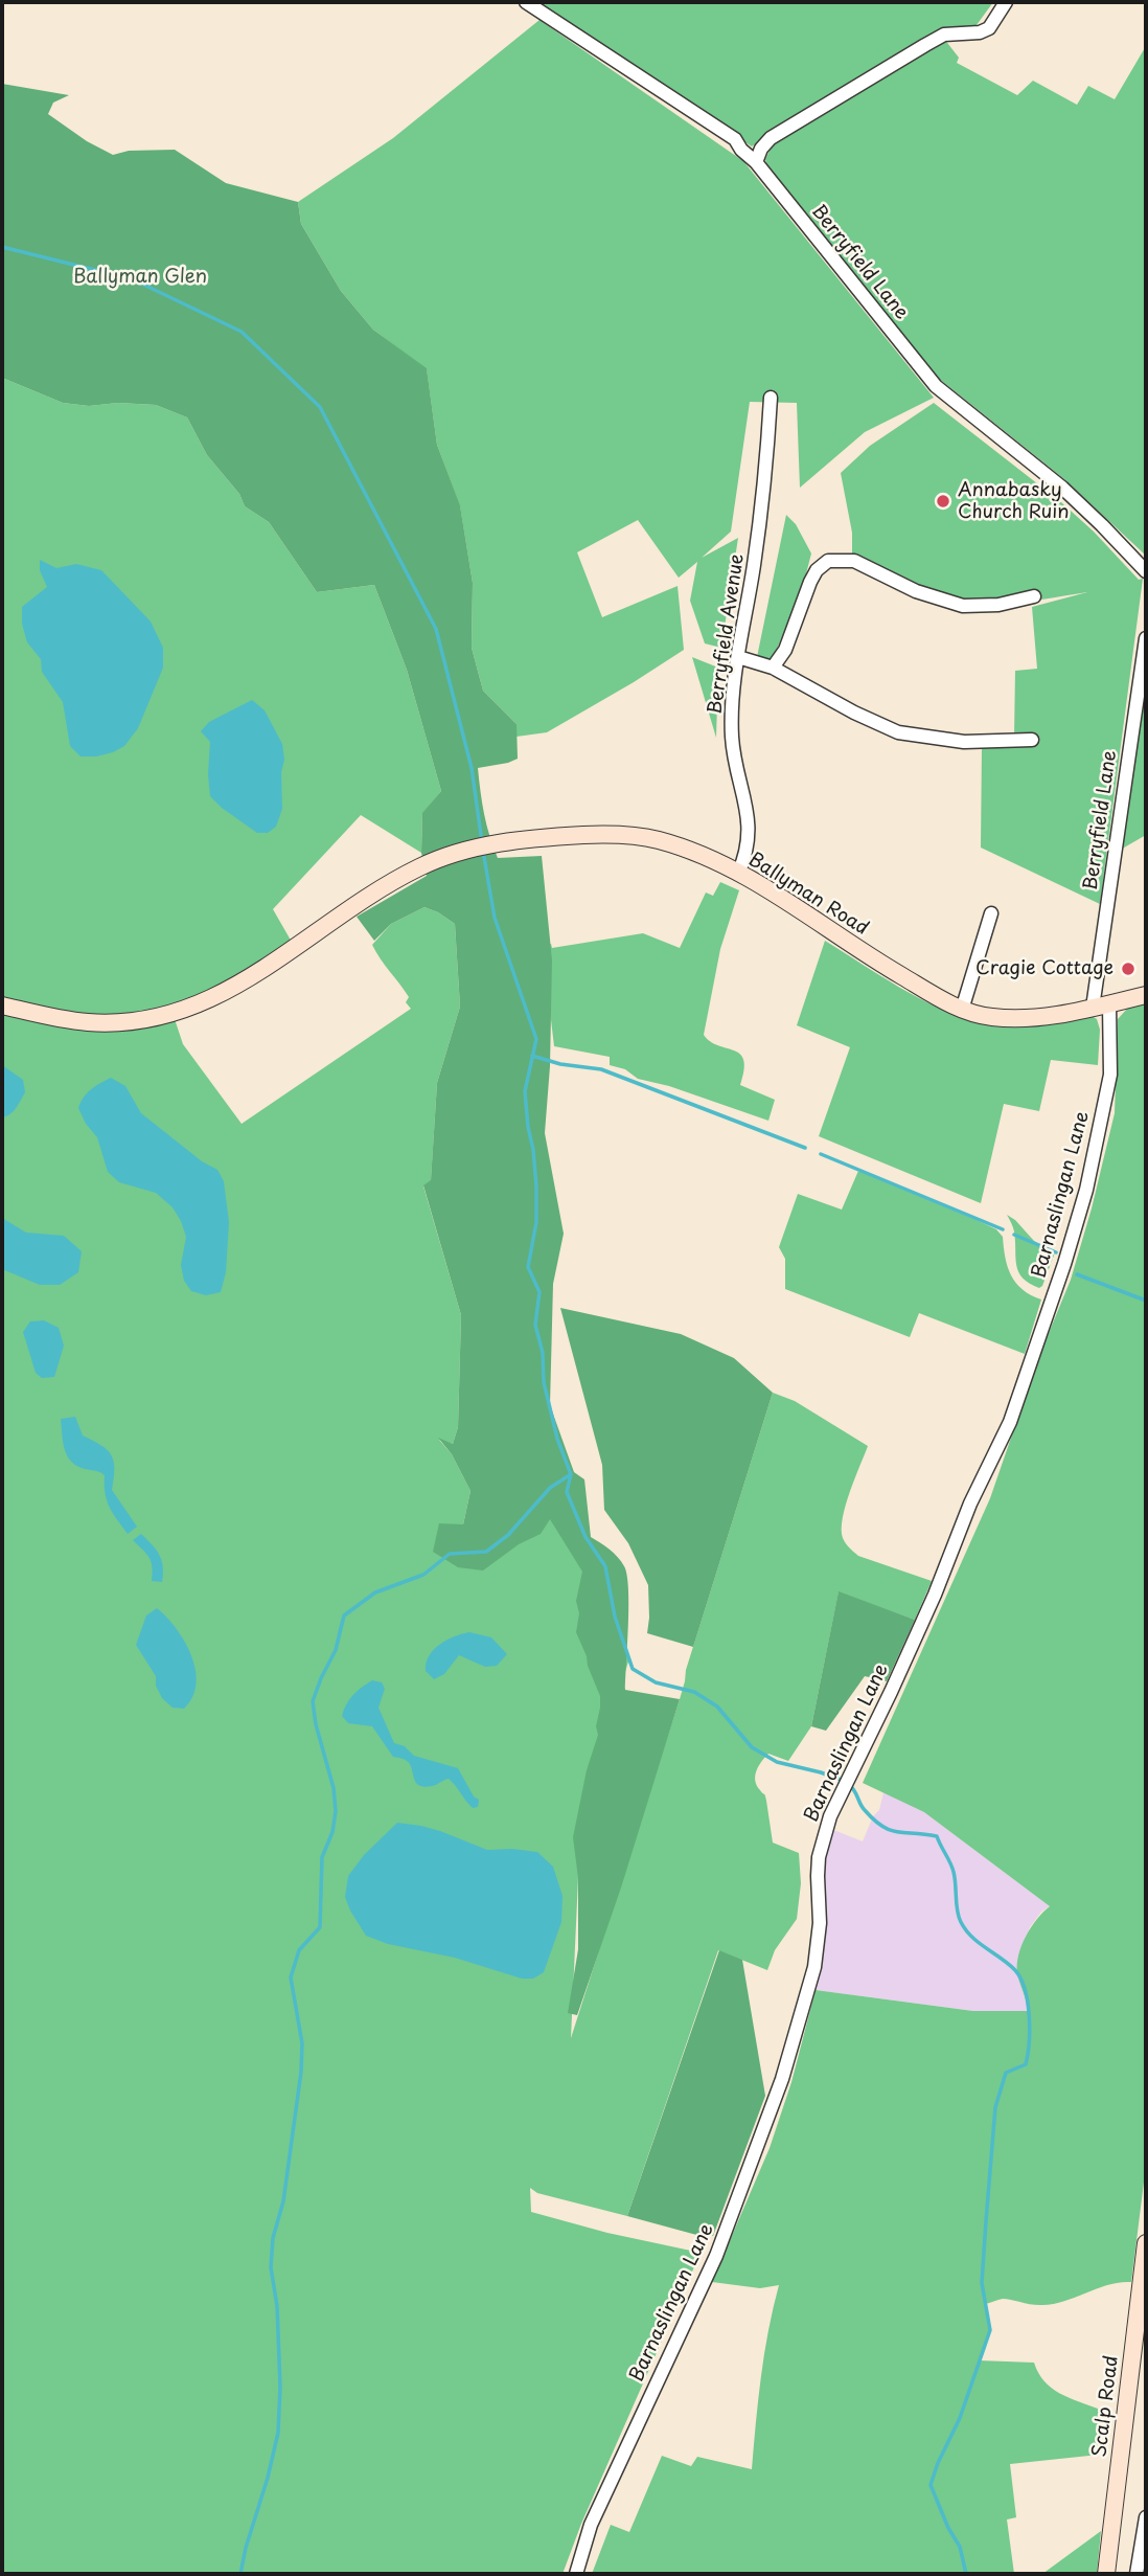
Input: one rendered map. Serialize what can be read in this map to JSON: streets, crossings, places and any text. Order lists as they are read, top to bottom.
{
  "streets": {
    "street": [
      "Berryfield Lane",
      "Berryfield Avenue",
      "Ballyman Road",
      "Barnaslingan Lane",
      "Scalp Road"
    ]
  },
  "crossings": [
    ["Berryfield Lane", "Ballyman Road"],
    ["Berryfield Lane", "Barnaslingan Lane"],
    ["Berryfield Avenue", "Ballyman Road"],
    ["Ballyman Road", "Barnaslingan Lane"]
  ],
  "parks": ["Ballyman Glen"],
  "places": ["Annabasky Church Ruin", "Cragie Cottage"]
}
